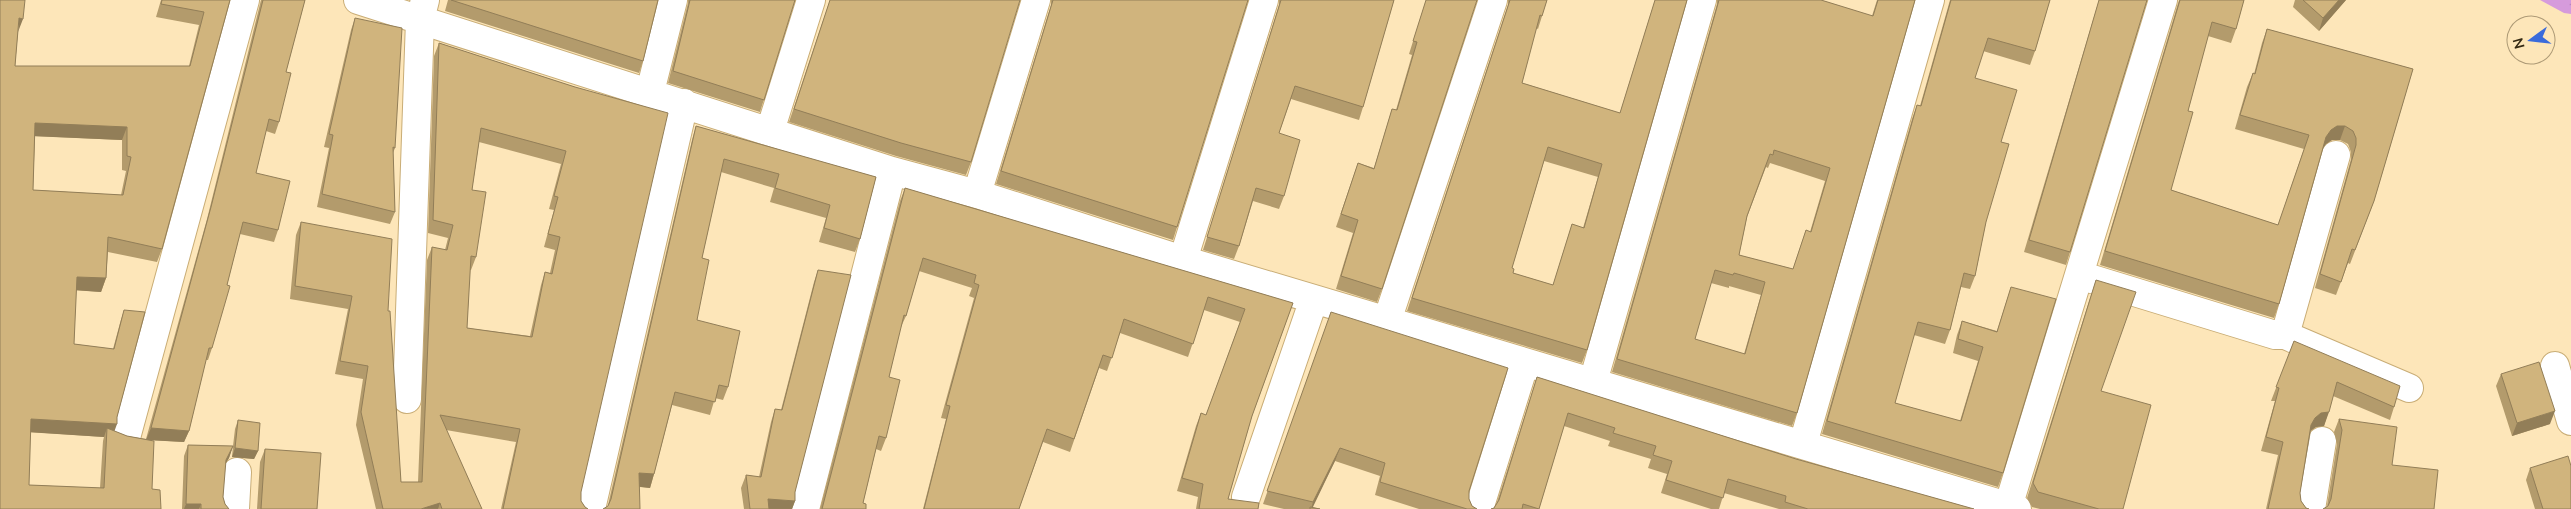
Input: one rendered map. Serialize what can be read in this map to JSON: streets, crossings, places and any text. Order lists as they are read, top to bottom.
{
  "north": "left"
}
